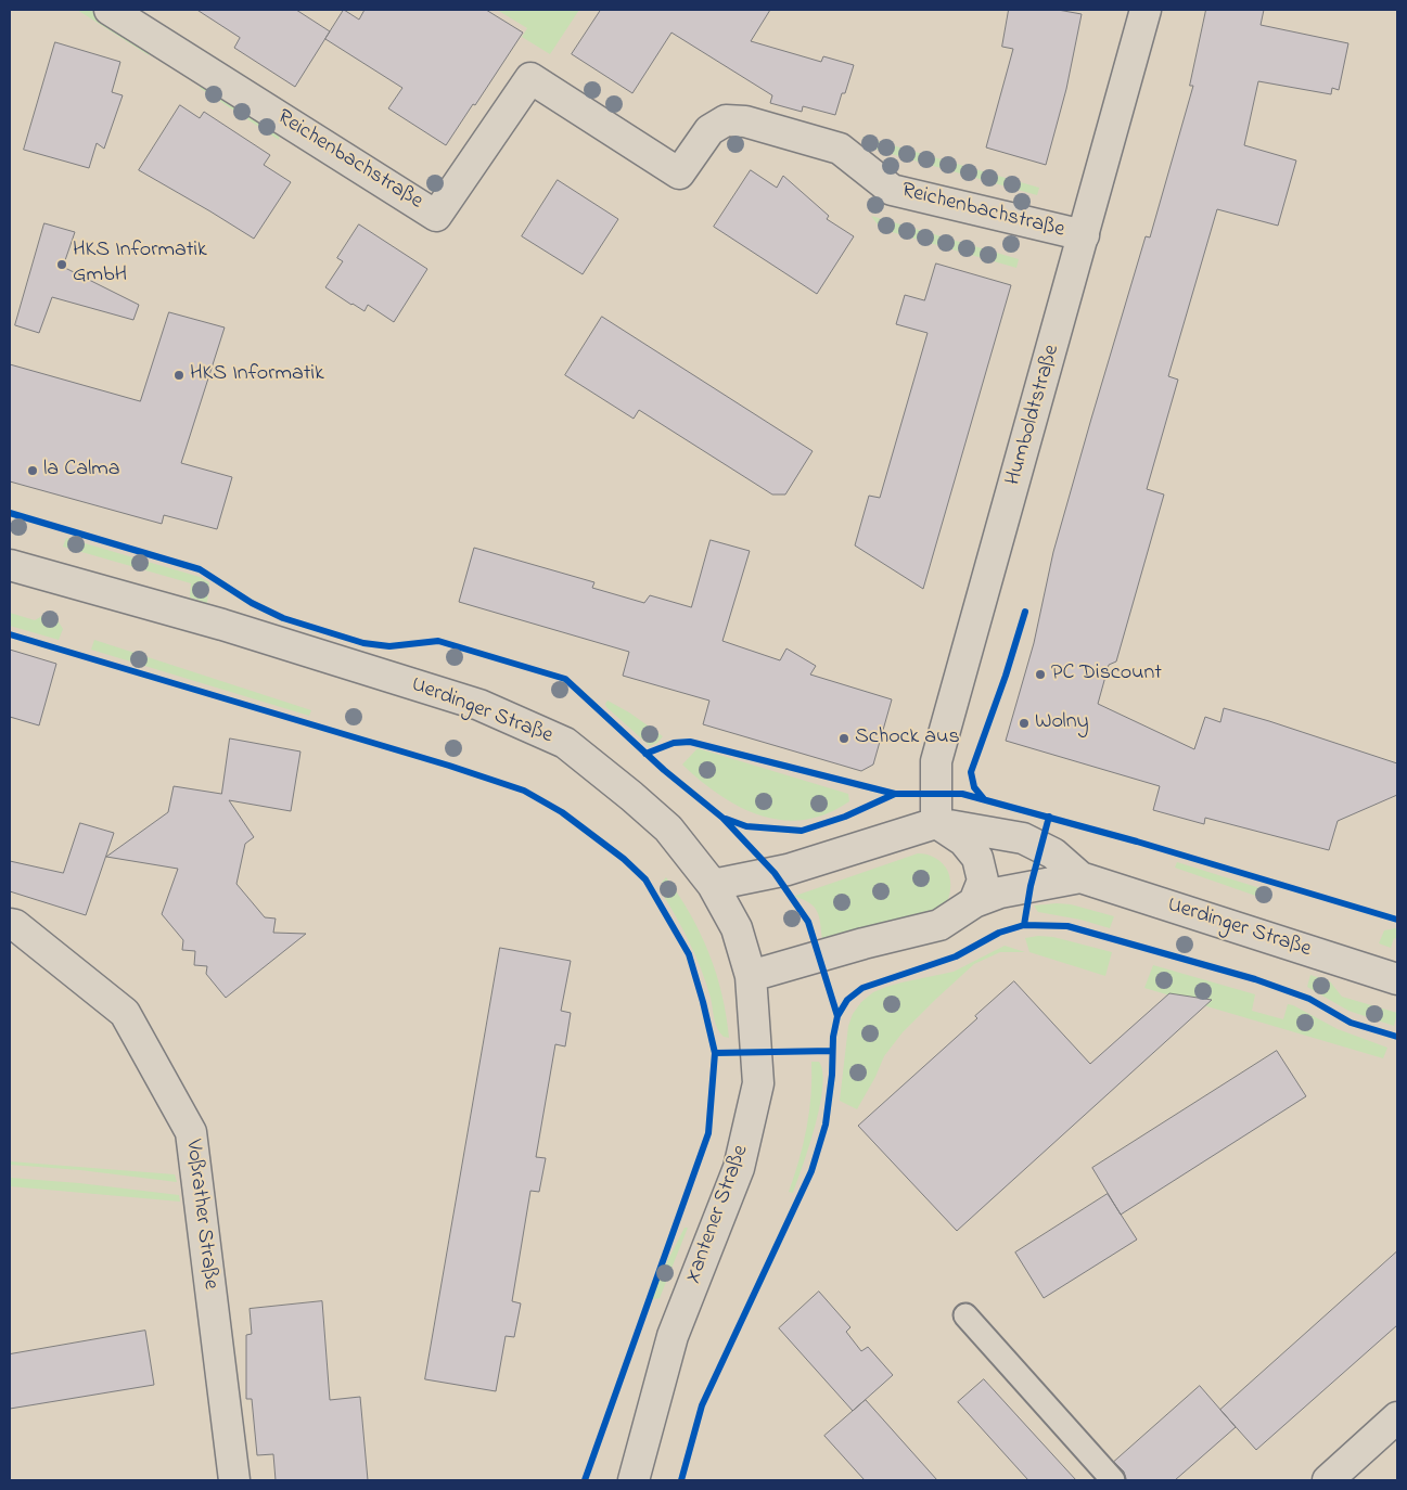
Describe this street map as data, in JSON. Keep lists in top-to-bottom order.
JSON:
{
  "streets": {
    "street": [
      "Reichenbachstraße",
      "Humboldtstraße",
      "Uerdinger Straße",
      "Voßrather Straße",
      "Xantener Straße"
    ]
  },
  "crossings": [
    ["Reichenbachstraße", "Humboldtstraße"],
    ["Humboldtstraße", "Uerdinger Straße"],
    ["Uerdinger Straße", "Xantener Straße"]
  ],
  "places": [
    "HKS Informatik GmbH",
    "HKS Informatik",
    "la Calma",
    "PC Discount",
    "Wolny",
    "Schock aus"
  ]
}
